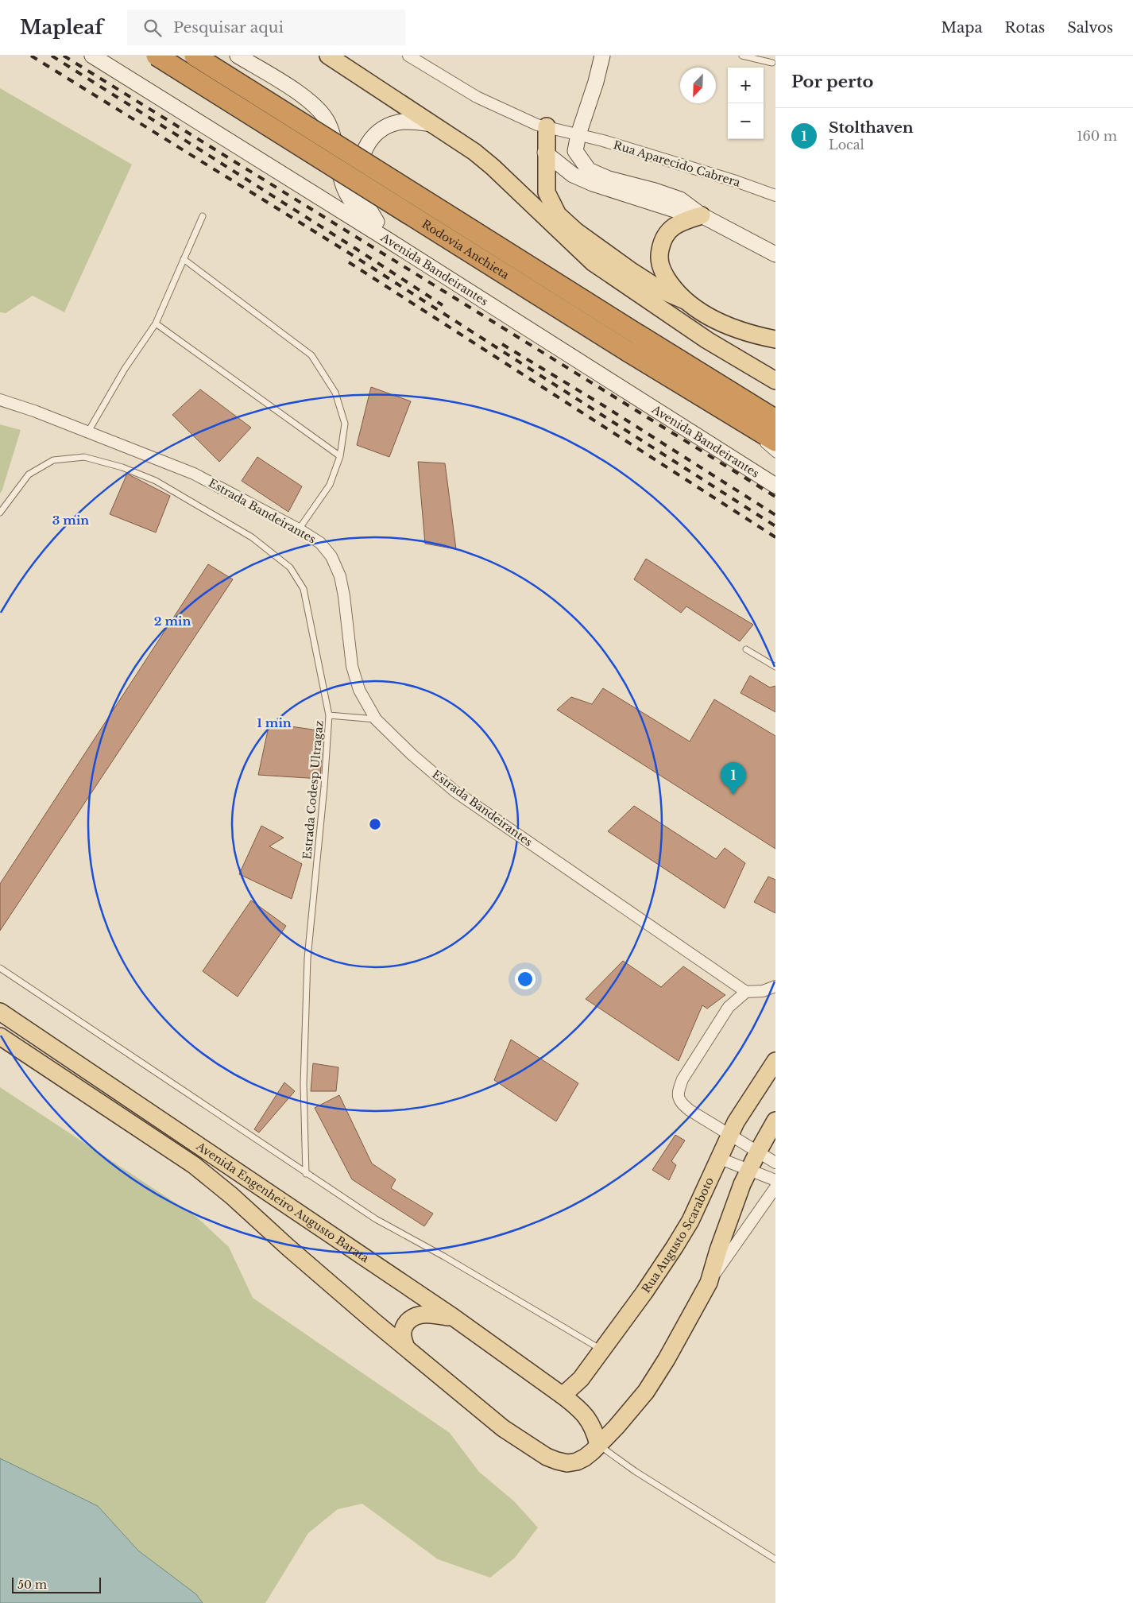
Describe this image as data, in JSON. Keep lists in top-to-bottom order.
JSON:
{
  "streets": {
    "highway": ["Rodovia Anchieta"],
    "main road": ["Avenida Bandeirantes", "Avenida Engenheiro Augusto Barata", "Rua Augusto Scaraboto"],
    "street": ["Rua Aparecido Cabrera", "Estrada Bandeirantes"],
    "lane": ["Estrada Codesp Ultragaz"]
  },
  "crossings": [
    ["Avenida Engenheiro Augusto Barata", "Rua Augusto Scaraboto"]
  ],
  "scale_bar": "50 m",
  "north": "bottom left",
  "page": {
    "header": "Mapleaf",
    "search": "Pesquisar aqui",
    "nav": ["Mapa", "Rotas", "Salvos"],
    "heading": "Por perto",
    "map_buttons": ["+", "−"],
    "list": [
      {
        "mark": "1",
        "name": "Stolthaven",
        "note": "Local",
        "value": "160 m"
      }
    ],
    "pins": "1",
    "scale": "50 m"
  },
  "rings": ["3 min", "2 min", "1 min"]
}
